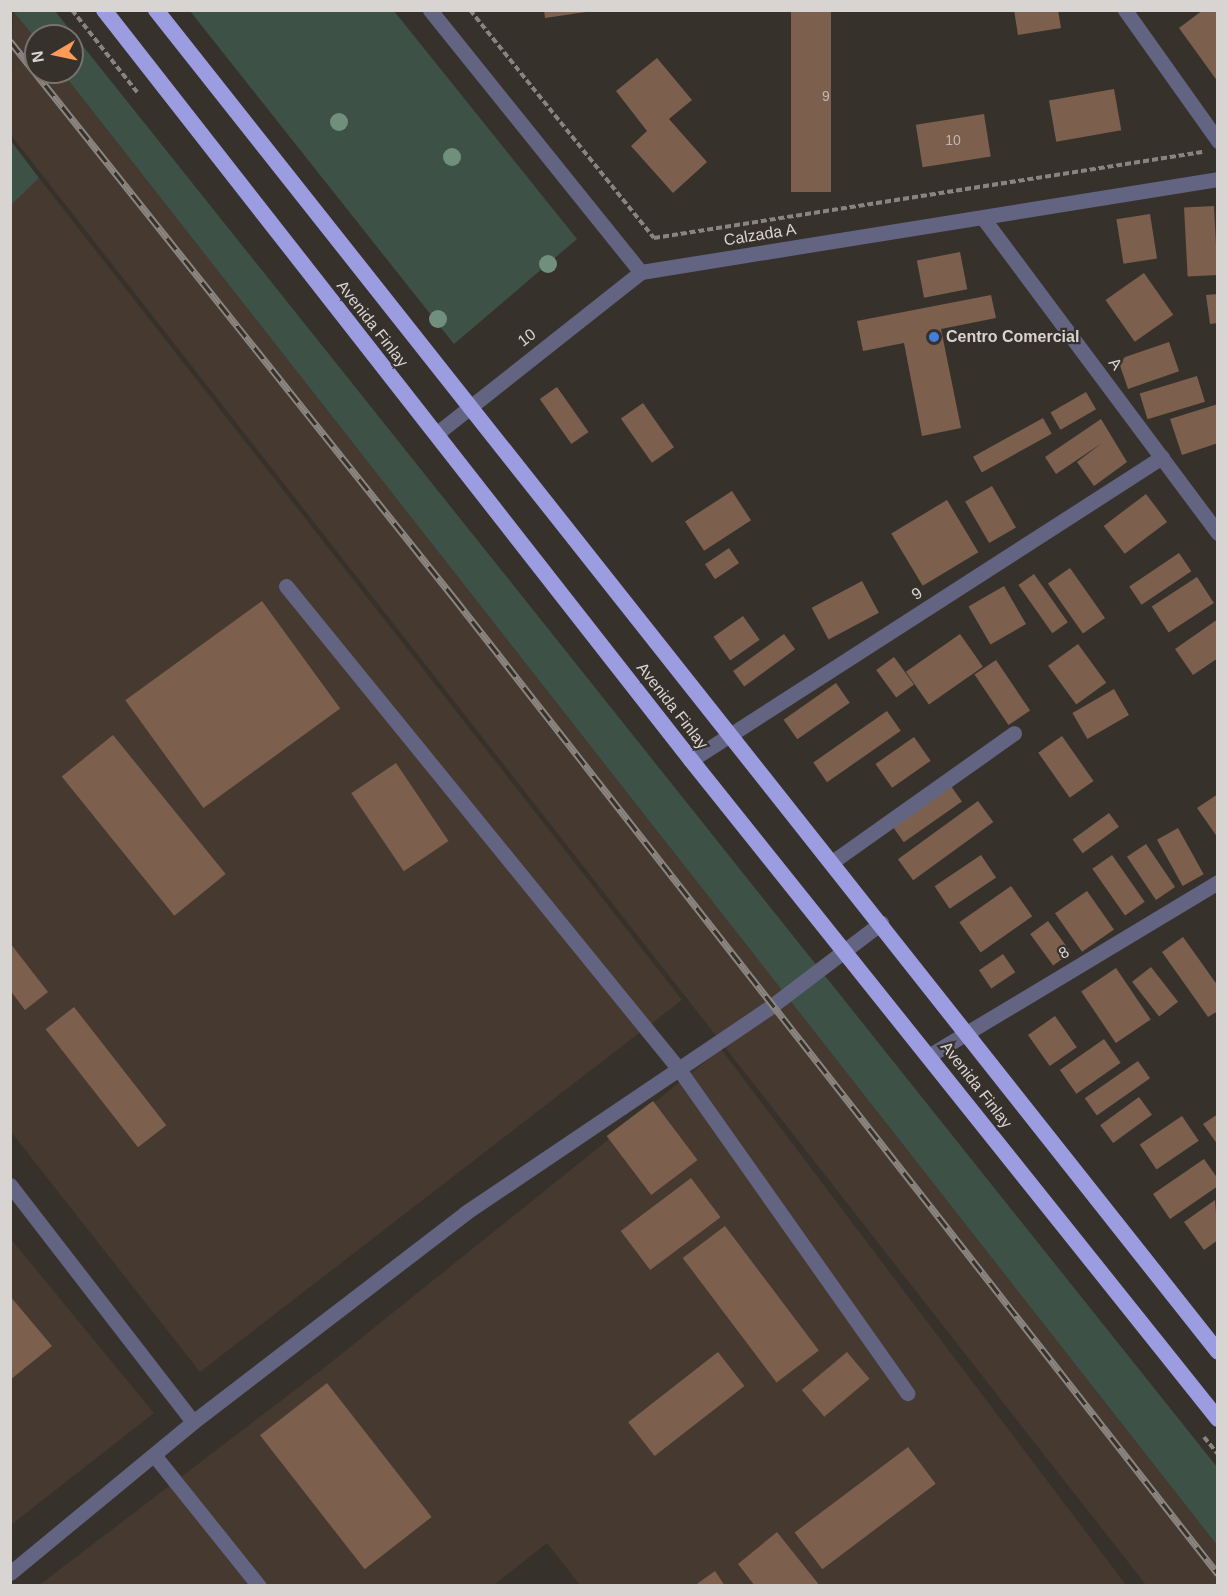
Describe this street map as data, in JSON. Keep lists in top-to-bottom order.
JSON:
{
  "streets": {
    "highway": ["Avenida Finlay"],
    "street": [
      "Calzada A",
      "10",
      "A",
      "9",
      "8"
    ]
  },
  "crossings": [
    ["Calzada A", "10"],
    ["Calzada A", "A"],
    ["Avenida Finlay", "10"],
    ["Avenida Finlay", "9"],
    ["Avenida Finlay", "8"],
    ["A", "9"]
  ],
  "places": ["Centro Comercial"],
  "house_numbers": ["9", "10"],
  "north": "left"
}
